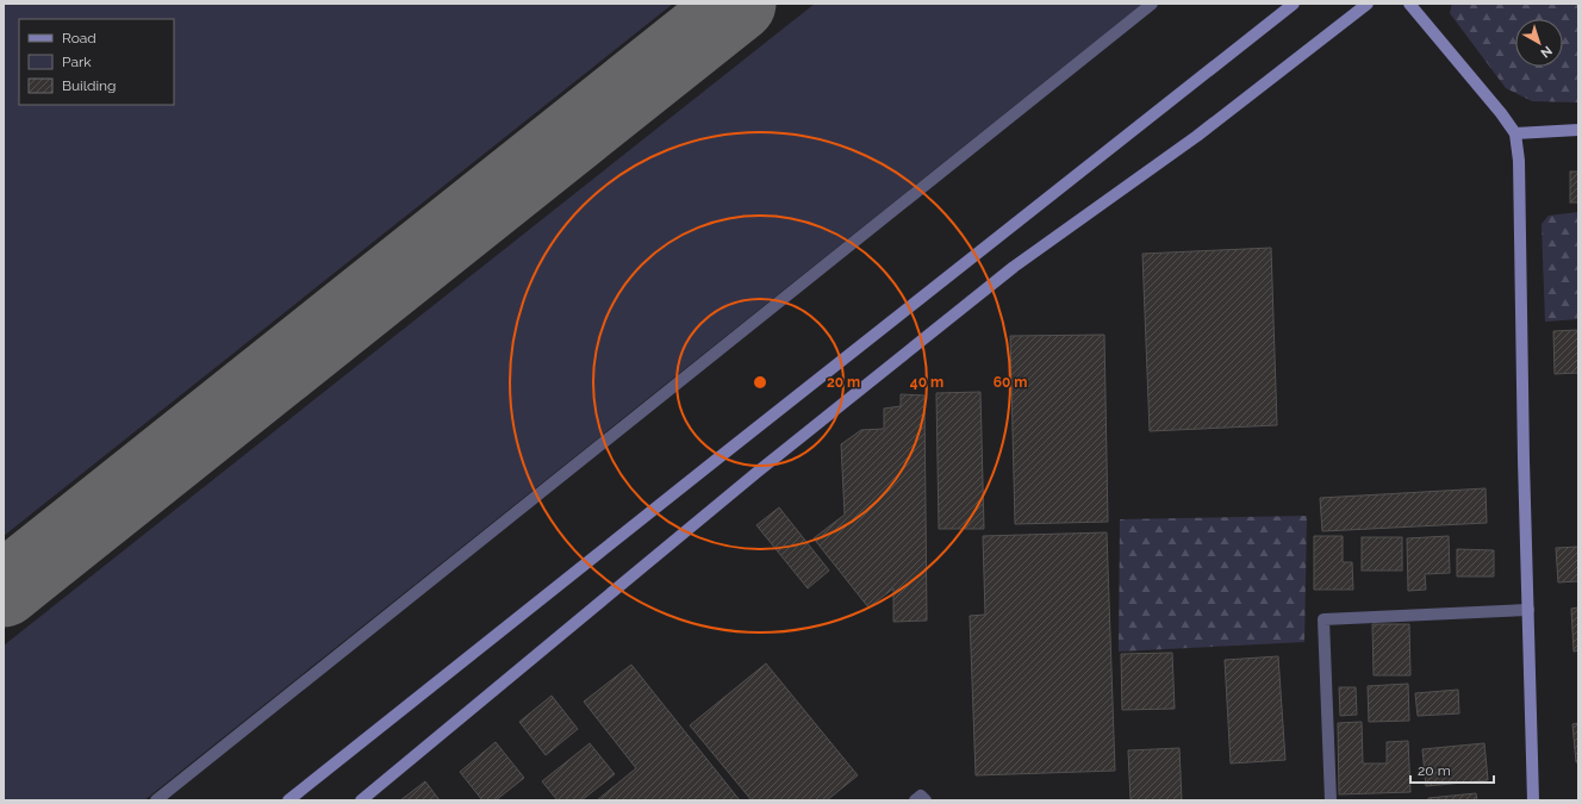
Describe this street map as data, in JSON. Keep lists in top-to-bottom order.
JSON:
{
  "legend": ["Road", "Park", "Building"],
  "scale_bar": "20 m",
  "north": "bottom right",
  "rings": ["20 m", "40 m", "60 m"]
}
